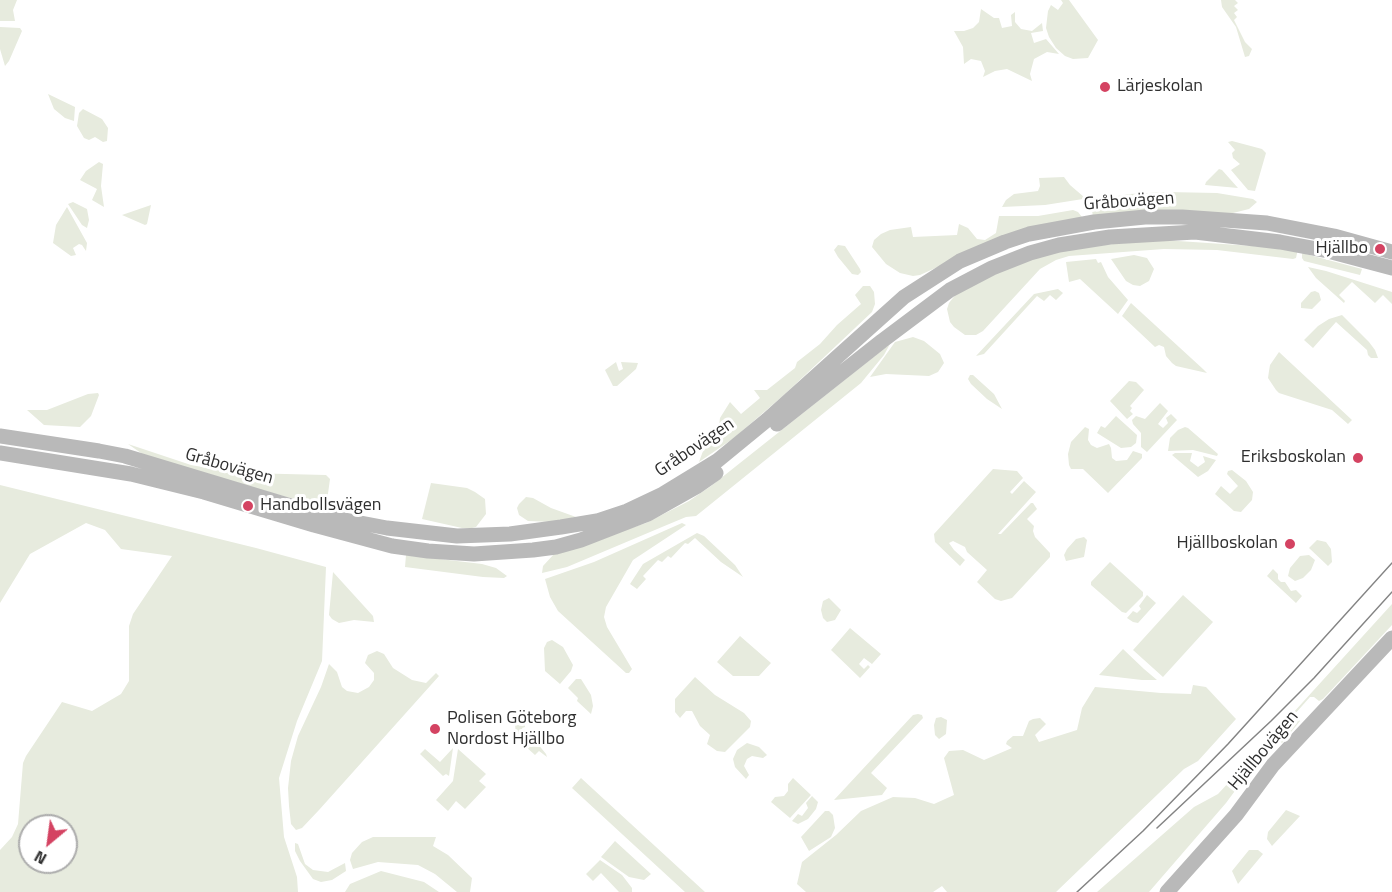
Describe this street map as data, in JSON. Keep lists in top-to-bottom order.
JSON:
{
  "streets": {
    "main road": ["Gråbovägen", "Hjällbovägen"]
  },
  "places": [
    "Lärjeskolan",
    "Hjällbo",
    "Eriksboskolan",
    "Handbollsvägen",
    "Hjällboskolan",
    "Polisen Göteborg Nordost Hjällbo"
  ],
  "north": "bottom left"
}
